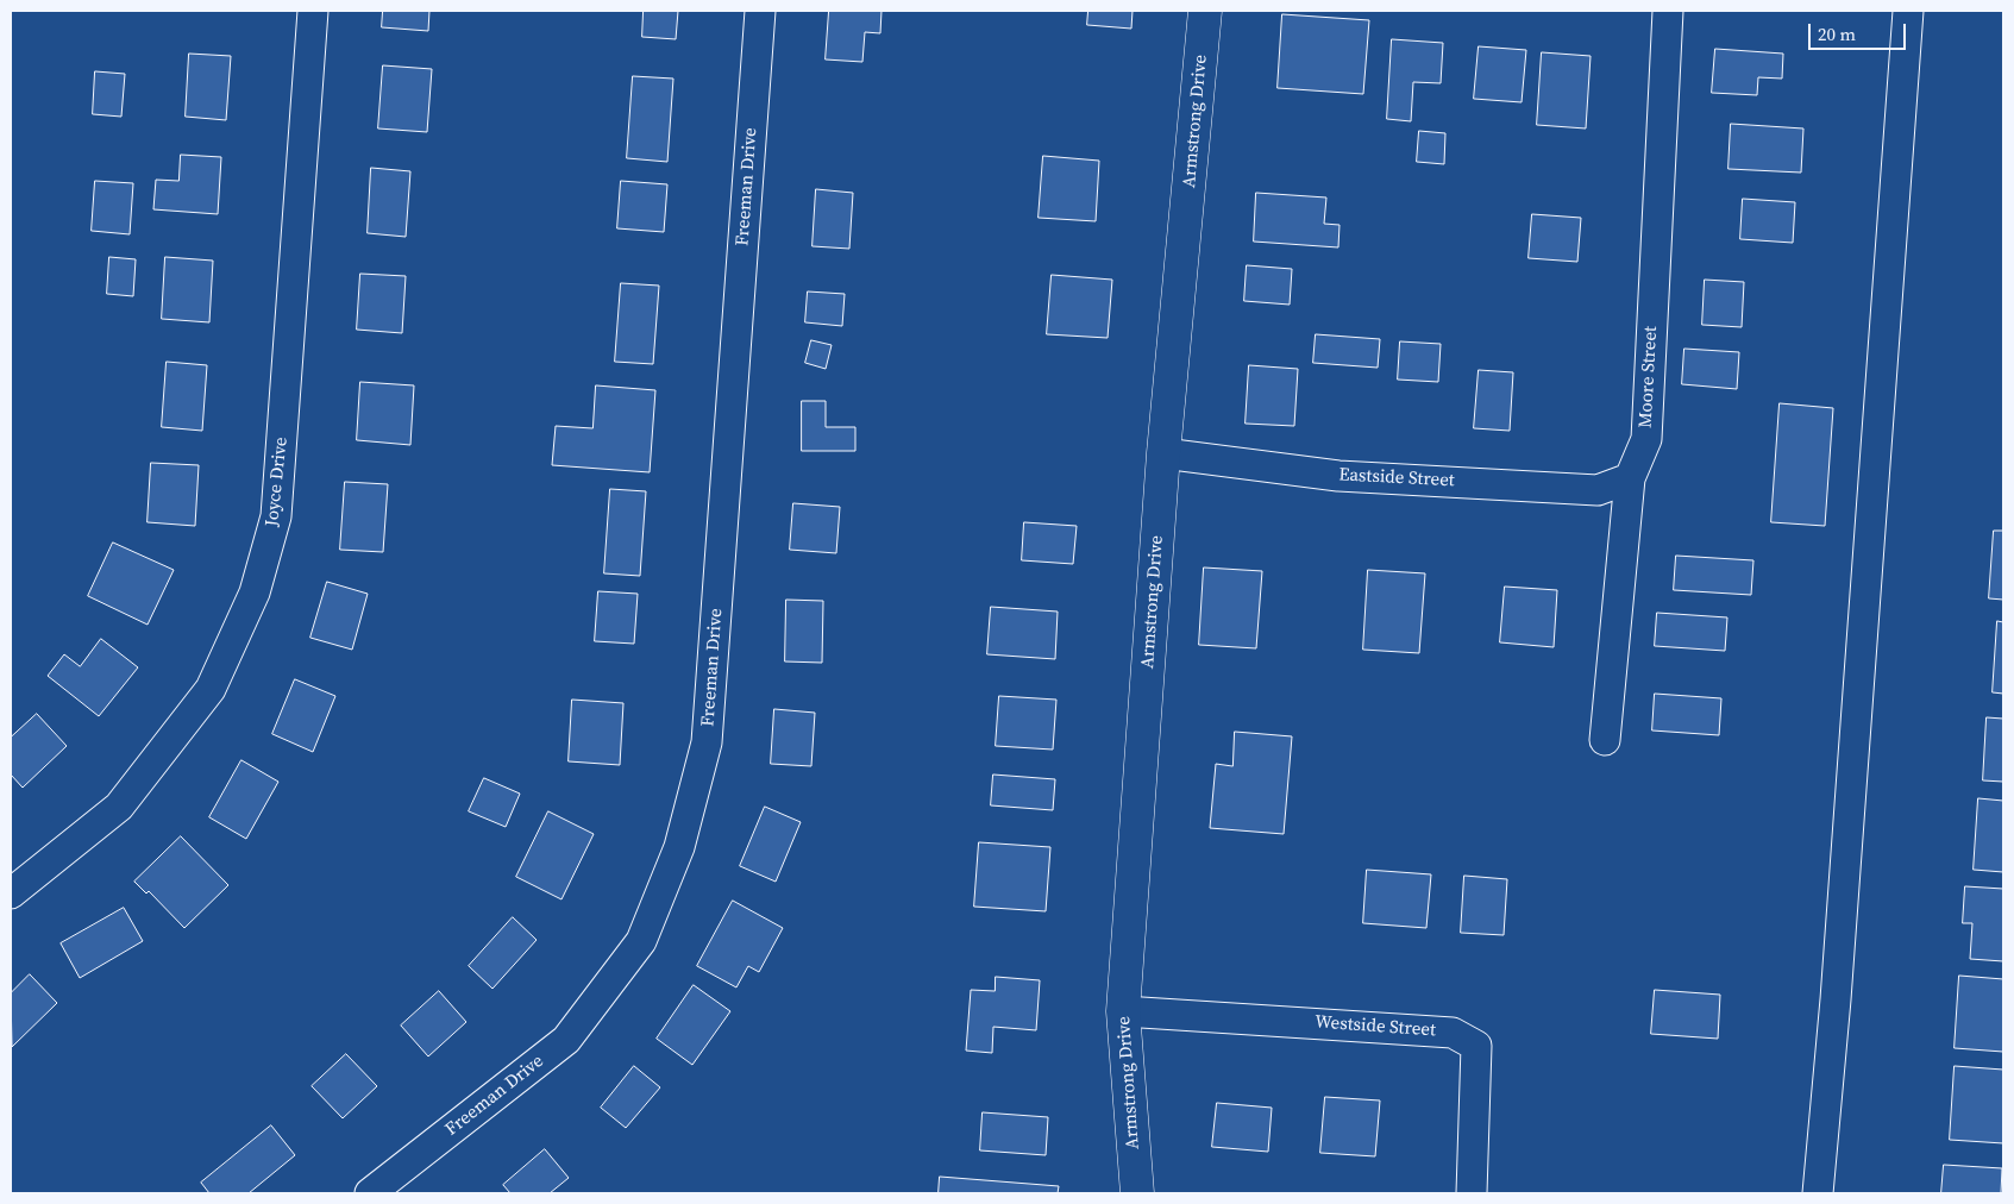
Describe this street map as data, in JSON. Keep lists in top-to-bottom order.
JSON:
{
  "streets": {
    "street": [
      "Armstrong Drive",
      "Freeman Drive",
      "Moore Street",
      "Eastside Street",
      "Joyce Drive",
      "Westside Street"
    ]
  },
  "crossings": [
    ["Armstrong Drive", "Eastside Street"],
    ["Armstrong Drive", "Westside Street"],
    ["Moore Street", "Eastside Street"]
  ],
  "scale_bar": "20 m"
}
